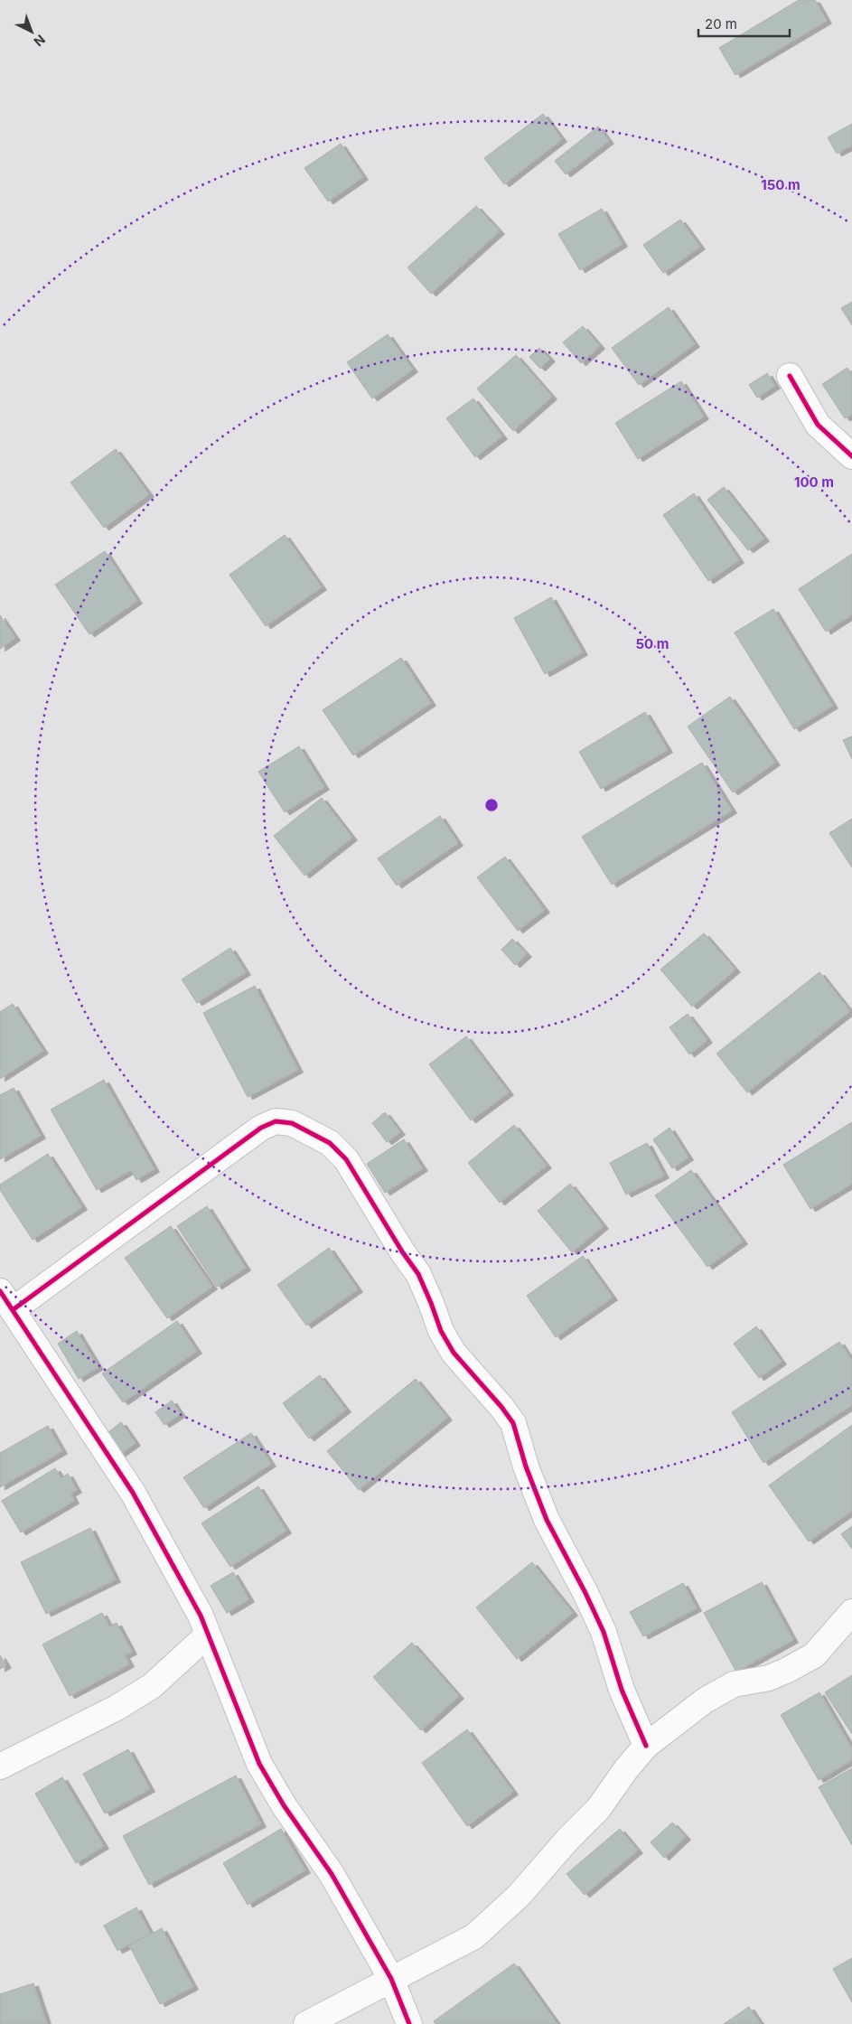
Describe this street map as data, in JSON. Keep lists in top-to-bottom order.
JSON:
{
  "scale_bar": "20 m",
  "north": "bottom right",
  "rings": ["150 m", "100 m", "50 m"]
}
